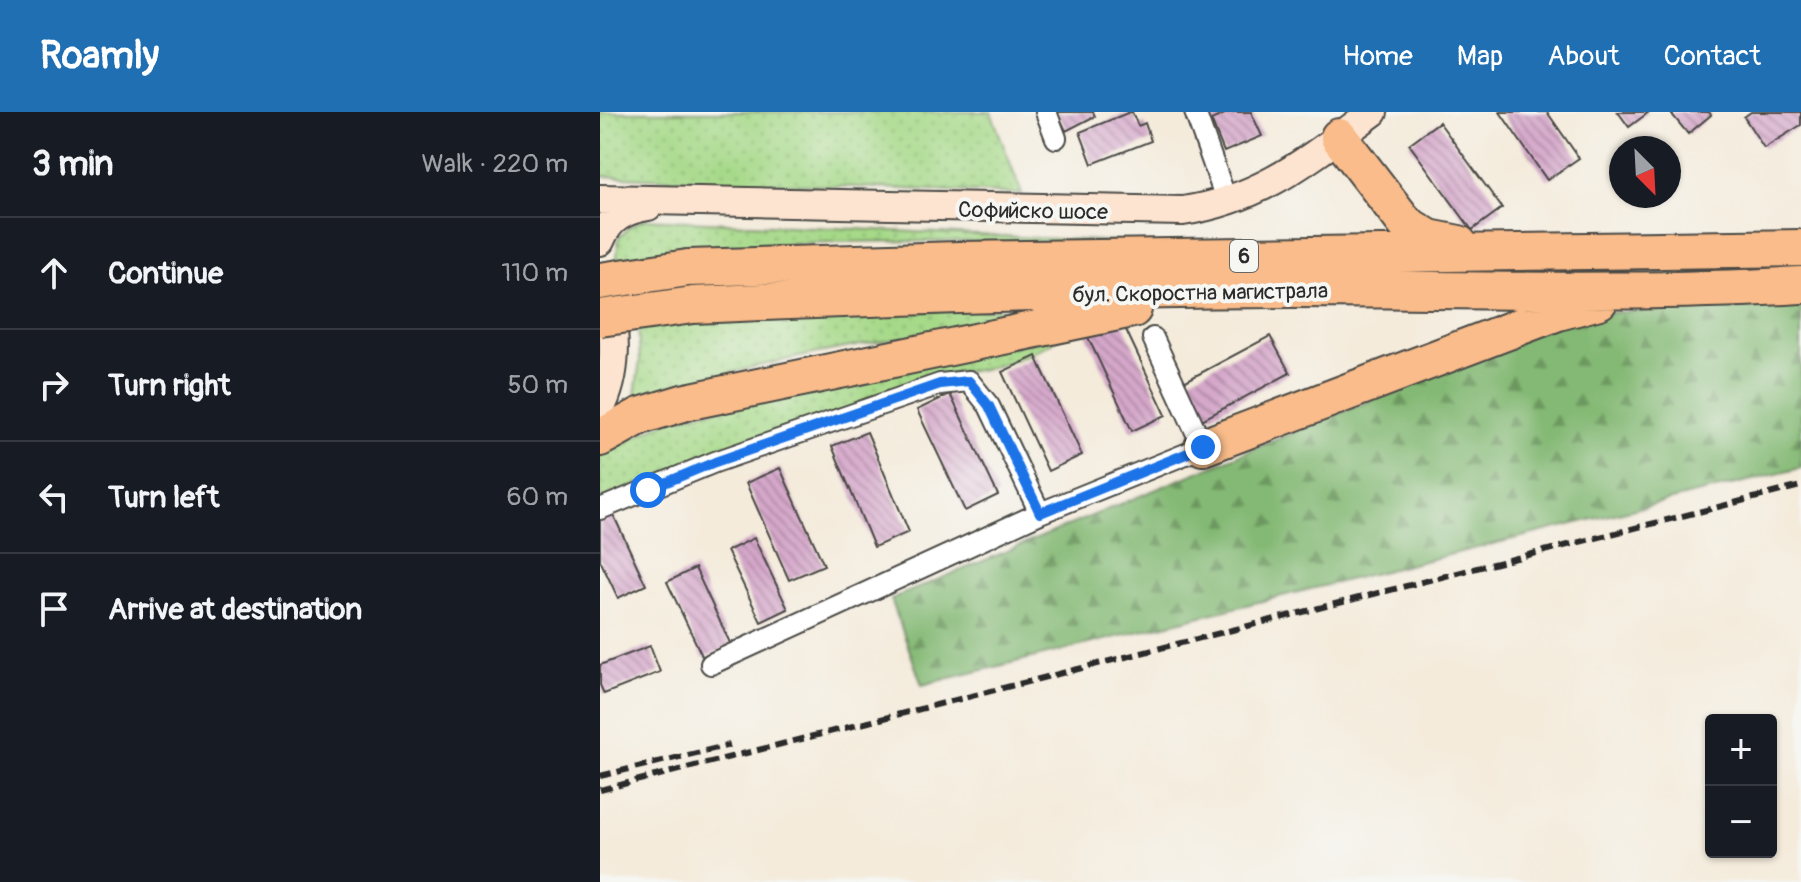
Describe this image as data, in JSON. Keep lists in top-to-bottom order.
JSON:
{
  "streets": {
    "highway": ["6", "бул. Скоростна магистрала"],
    "main road": ["Софийско шосе"]
  },
  "north": "bottom right",
  "page": {
    "header": "Roamly",
    "nav": [
      "Home",
      "Map",
      "About",
      "Contact"
    ],
    "heading": ["3 min", "Walk · 220 m"],
    "list": [
      ["Continue", "110 m"],
      ["Turn right", "50 m"],
      ["Turn left", "60 m"],
      "Arrive at destination"
    ],
    "map_buttons": ["+", "−"]
  }
}
